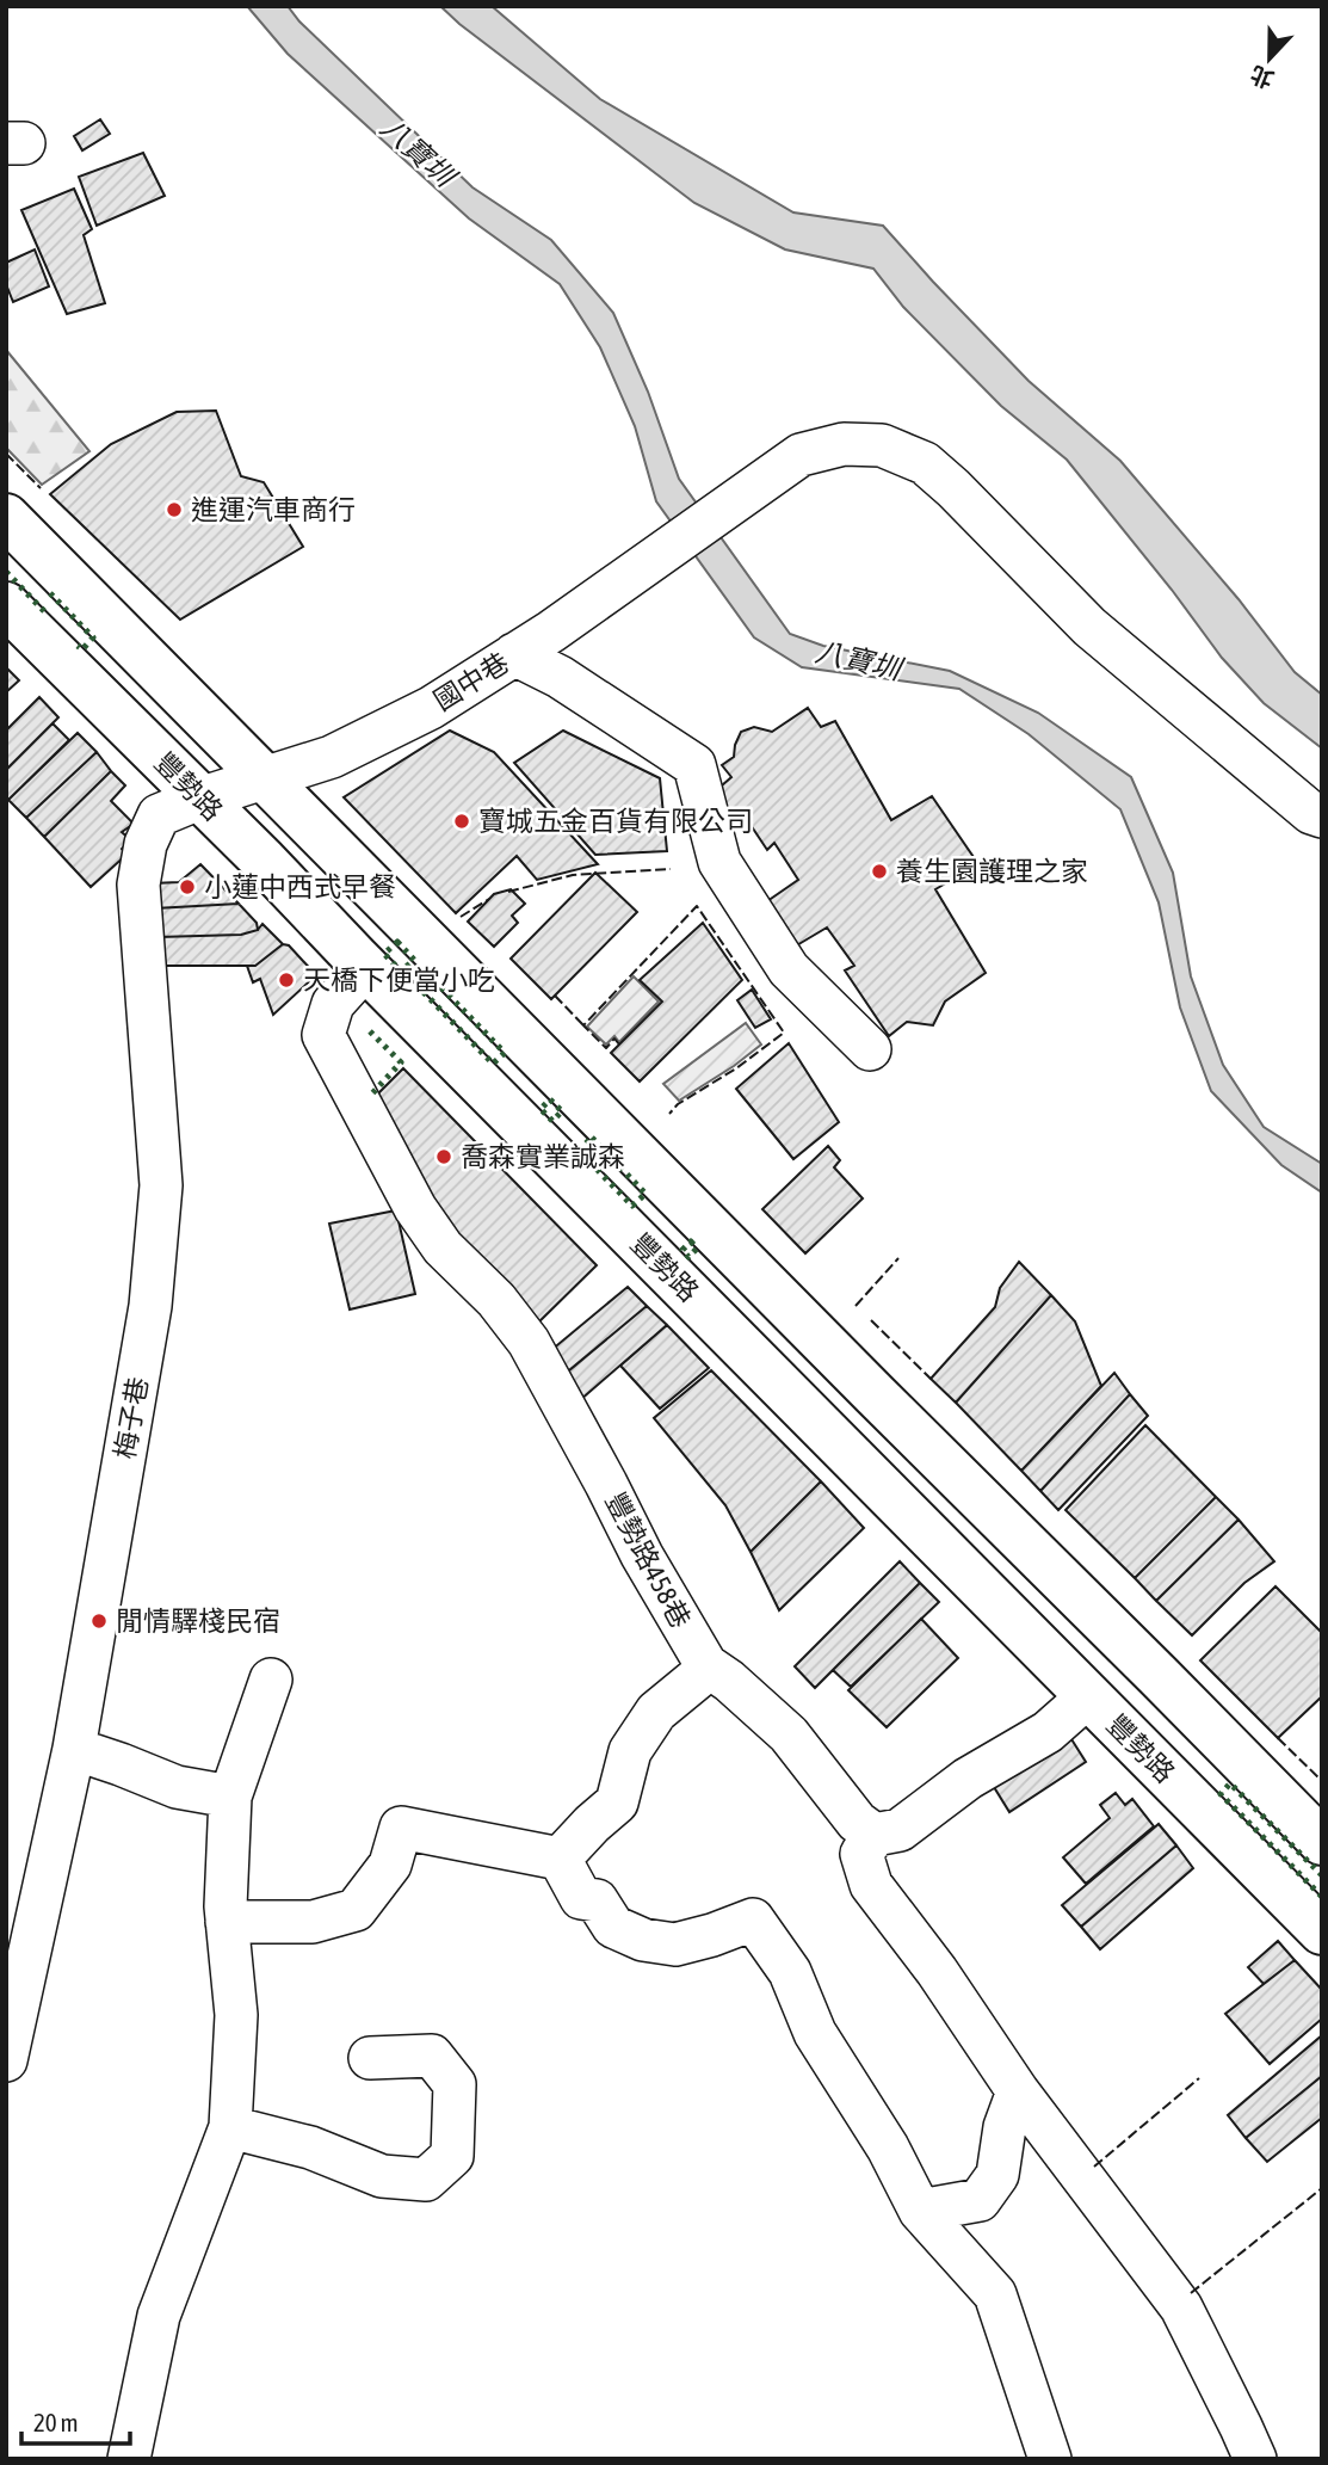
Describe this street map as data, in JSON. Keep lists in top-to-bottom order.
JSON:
{
  "streets": {
    "main road": ["豐勢路"],
    "street": ["國中巷", "梅子巷", "豐勢路458巷"]
  },
  "crossings": [
    ["國中巷", "豐勢路"],
    ["國中巷", "梅子巷"],
    ["豐勢路", "梅子巷"],
    ["豐勢路", "豐勢路458巷"]
  ],
  "water": ["八寶圳"],
  "places": [
    "進運汽車商行",
    "寶城五金百貨有限公司",
    "養生園護理之家",
    "小蓮中西式早餐",
    "天橋下便當小吃",
    "喬森實業誠森",
    "閒情驛棧民宿"
  ],
  "scale_bar": "20 m",
  "north": "bottom"
}
